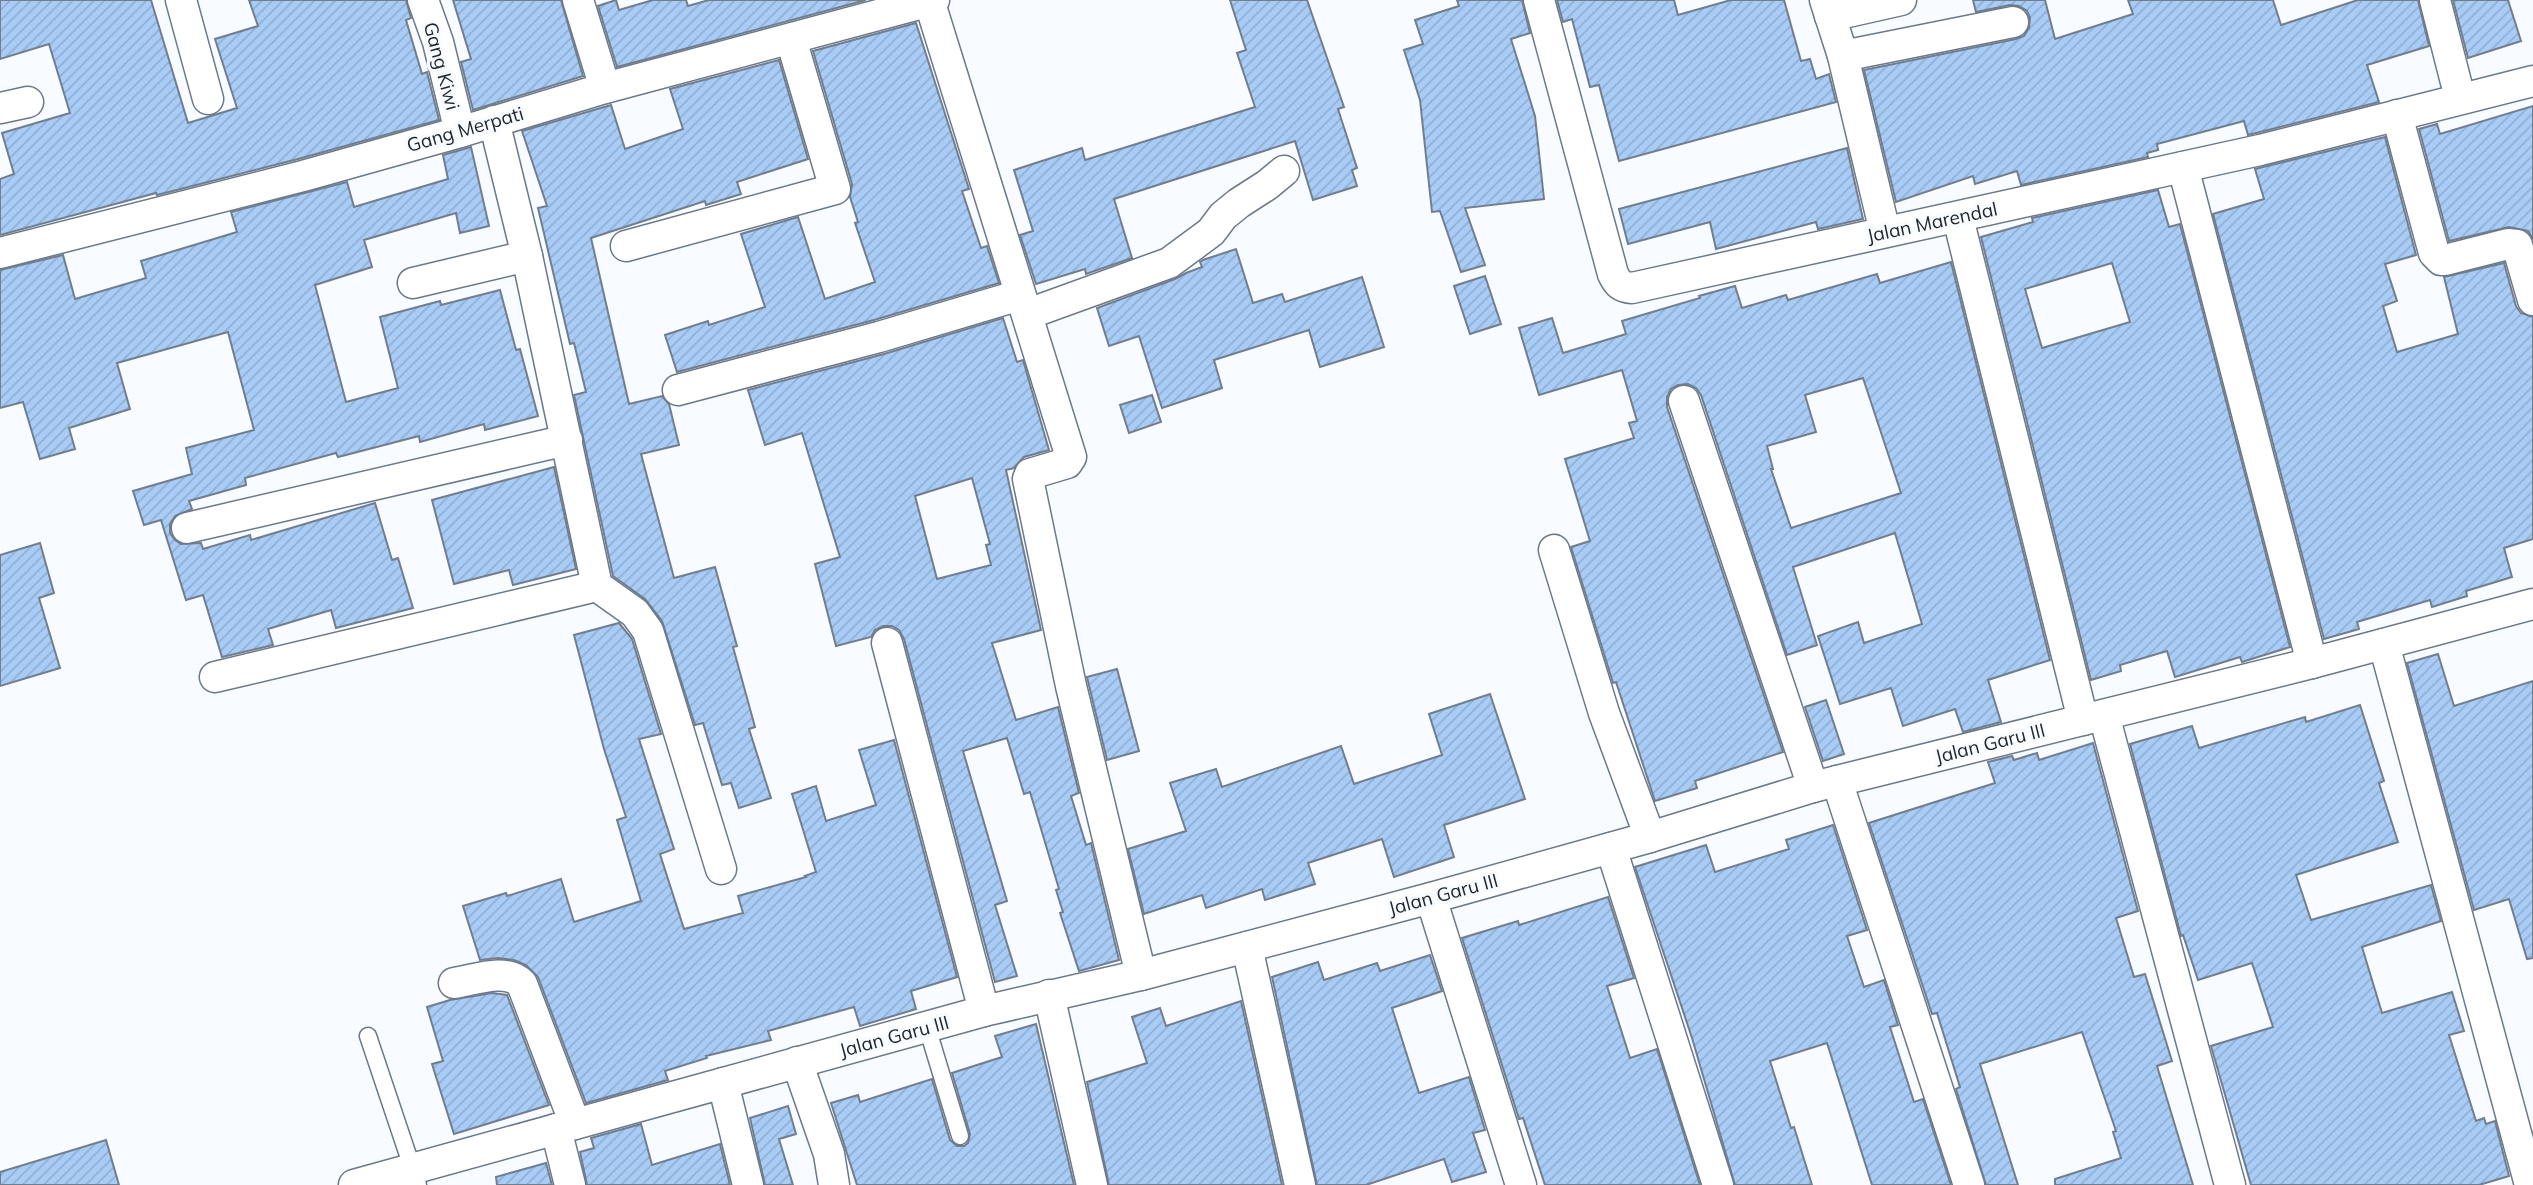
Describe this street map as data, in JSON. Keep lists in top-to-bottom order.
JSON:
{
  "streets": {
    "street": [
      "Gang Kiwi",
      "Gang Merpati",
      "Jalan Marendal",
      "Jalan Garu III"
    ]
  },
  "crossings": [
    ["Gang Kiwi", "Gang Merpati"]
  ]
}
